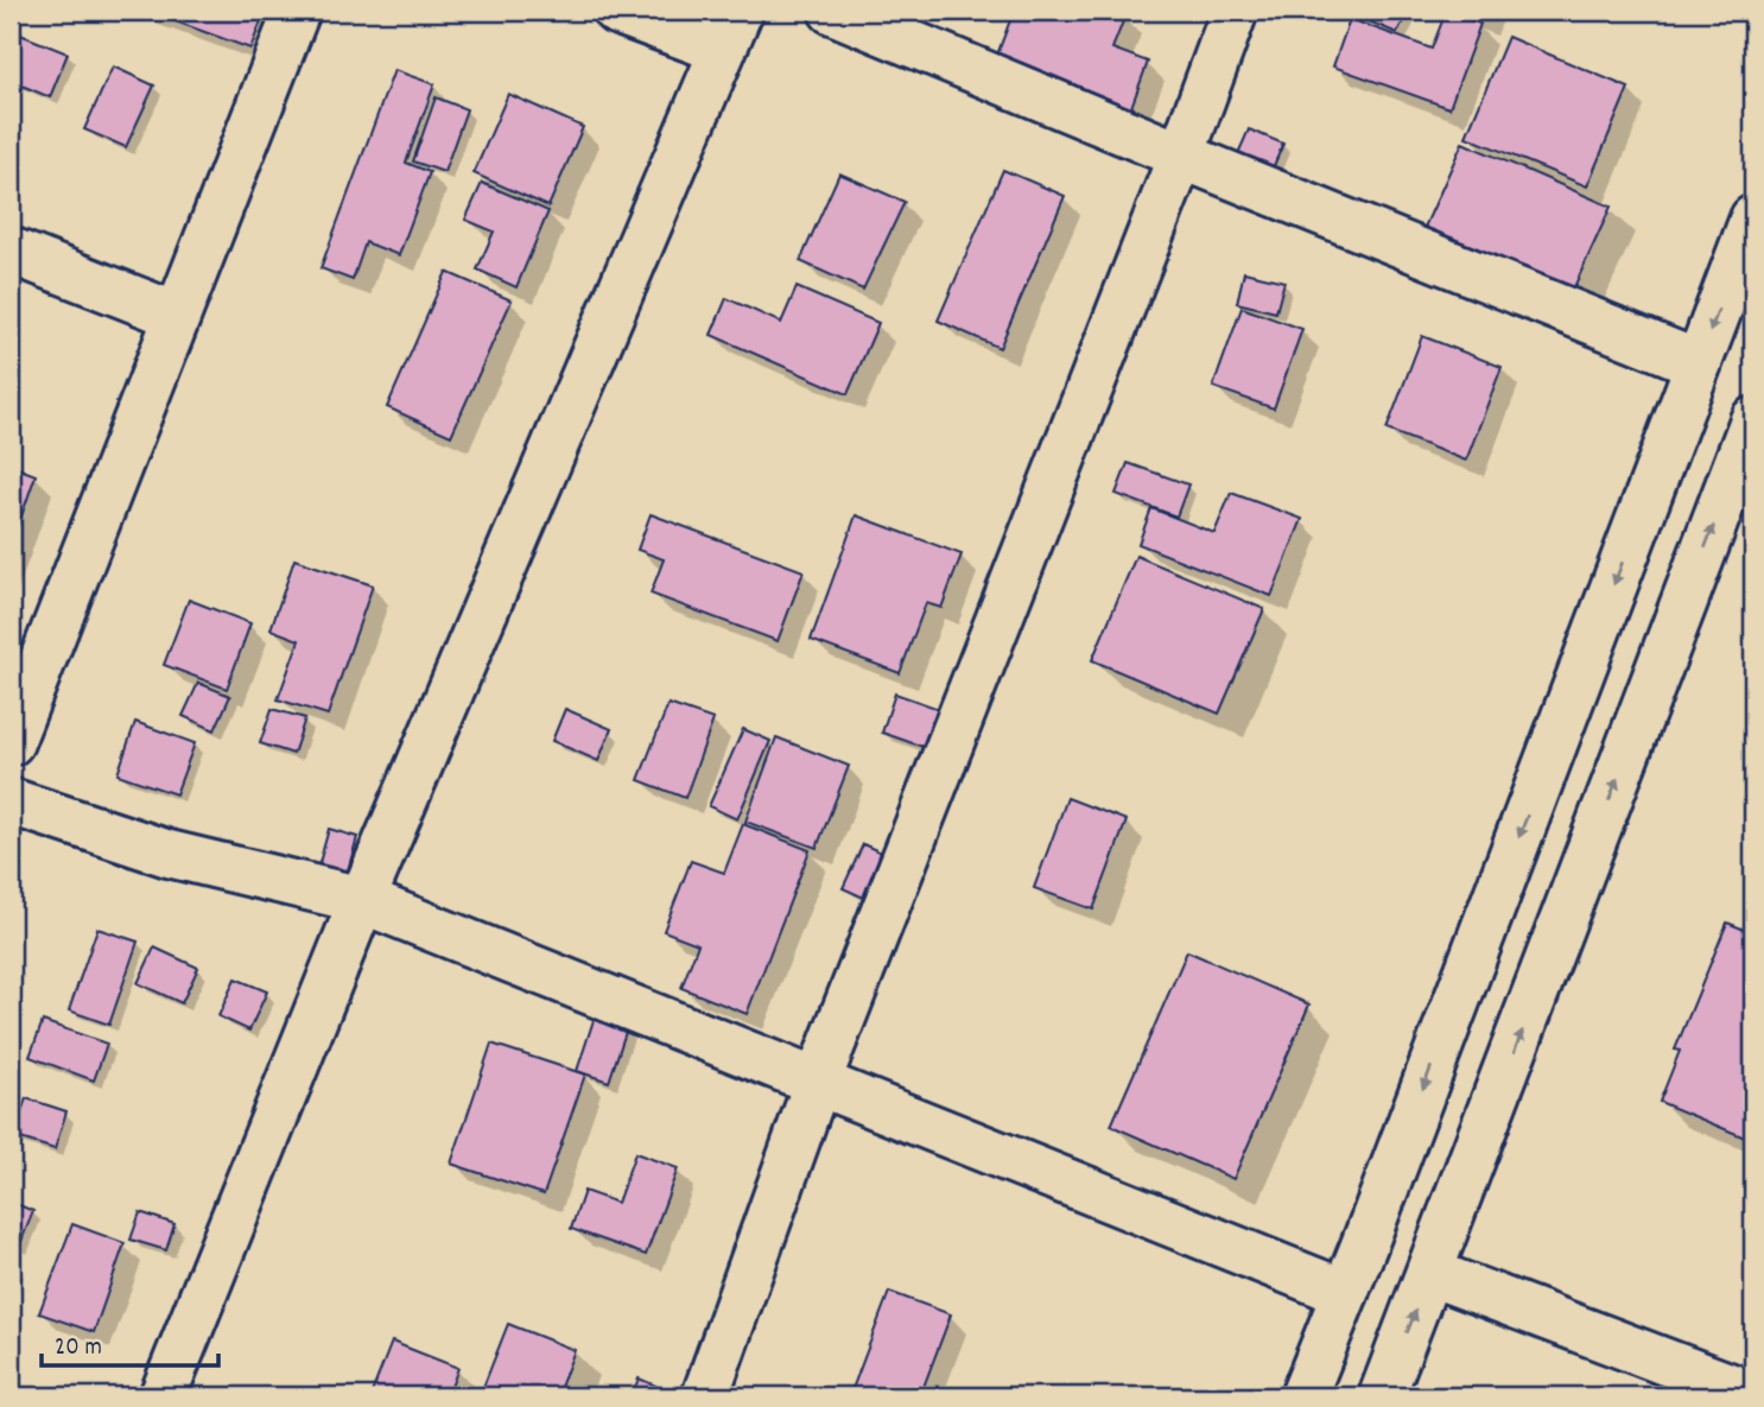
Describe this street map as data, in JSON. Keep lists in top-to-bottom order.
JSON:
{
  "scale_bar": "20 m"
}
